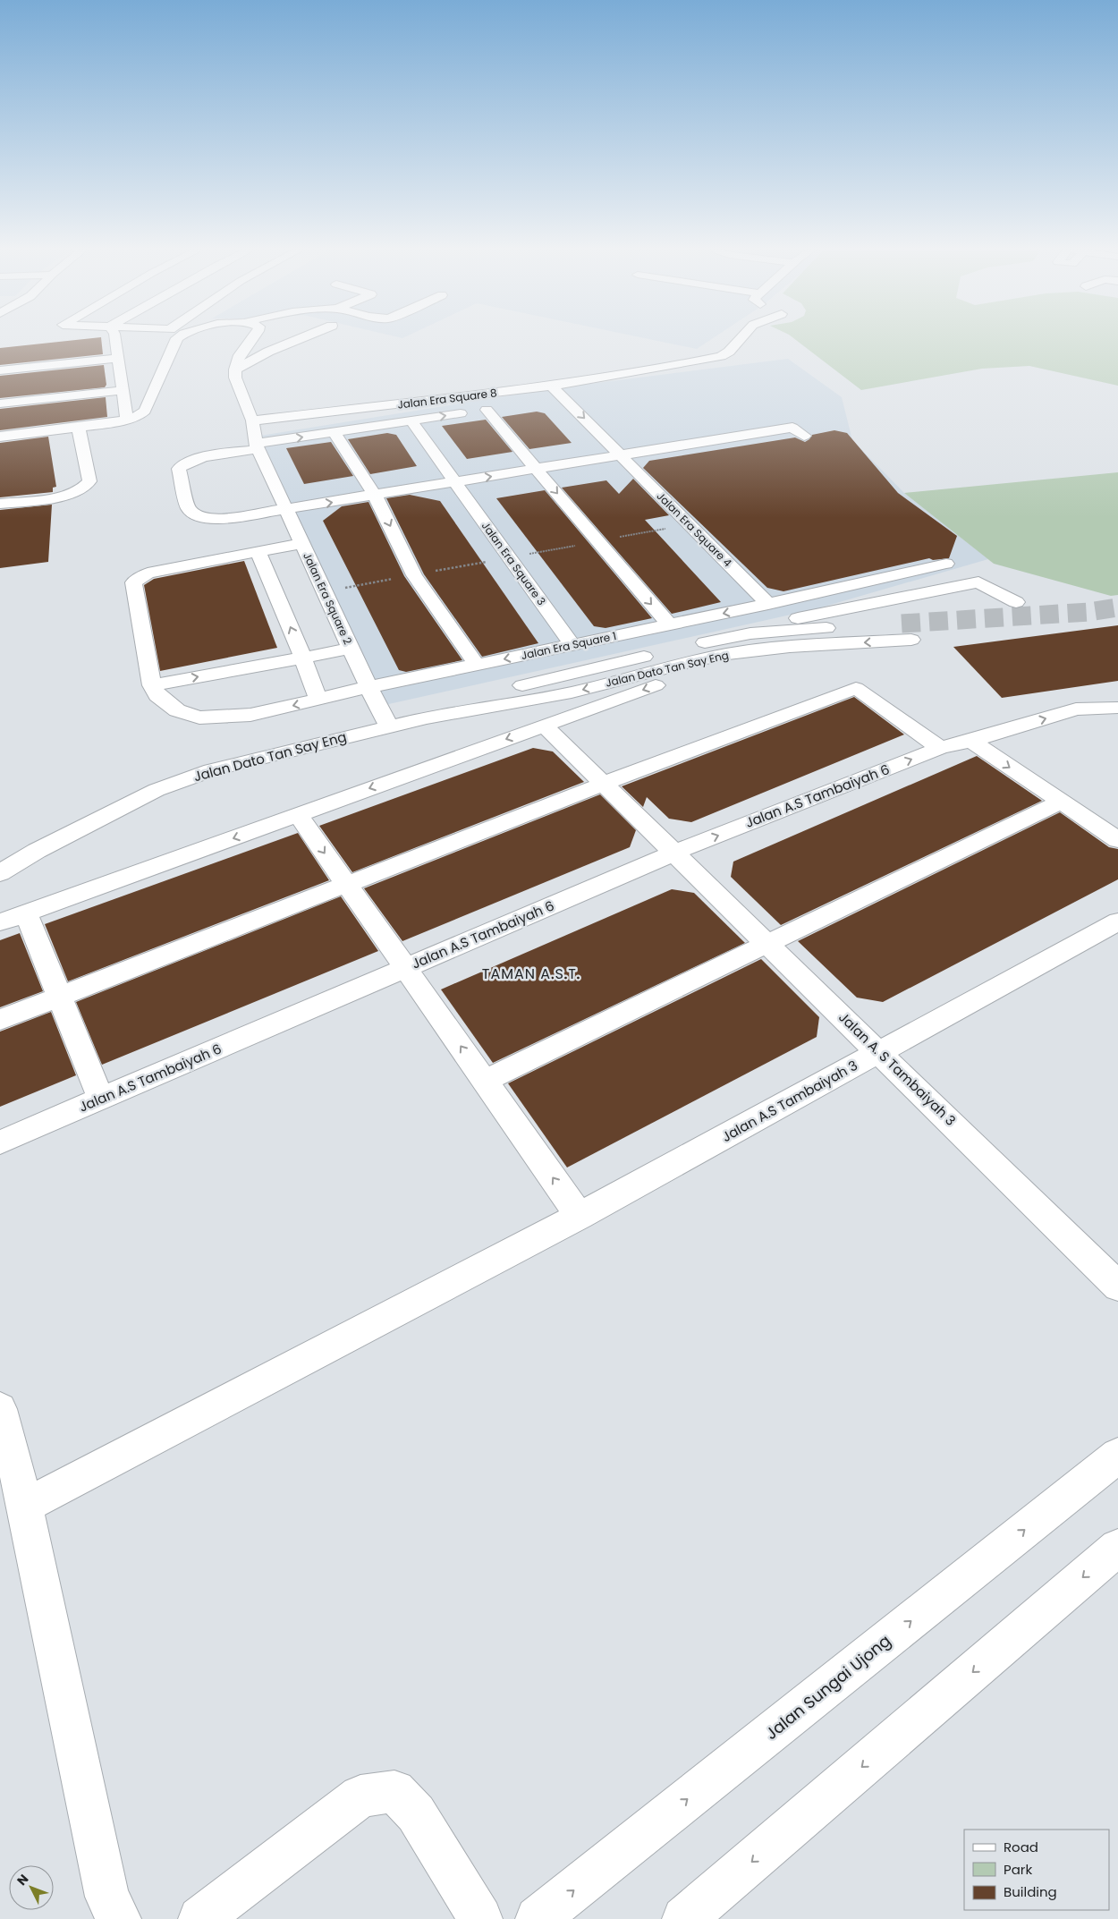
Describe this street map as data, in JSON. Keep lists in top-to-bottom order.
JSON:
{
  "streets": {
    "main road": [
      "Jalan Era Square 8",
      "Jalan Era Square 4",
      "Jalan Era Square 3",
      "Jalan Era Square 2",
      "Jalan Era Square 1",
      "Jalan Dato Tan Say Eng",
      "Jalan A.S Tambaiyah 6",
      "Jalan A. S Tambaiyah 3",
      "Jalan A.S Tambaiyah 3",
      "Jalan Sungai Ujong"
    ]
  },
  "crossings": [
    ["Jalan Era Square 8", "Jalan Era Square 4"],
    ["Jalan Era Square 8", "Jalan Era Square 3"],
    ["Jalan Era Square 8", "Jalan Era Square 2"],
    ["Jalan Era Square 4", "Jalan Era Square 1"],
    ["Jalan Era Square 3", "Jalan Era Square 1"],
    ["Jalan Era Square 2", "Jalan Era Square 1"],
    ["Jalan Era Square 2", "Jalan Dato Tan Say Eng"],
    ["Jalan A.S Tambaiyah 6", "Jalan A. S Tambaiyah 3"],
    ["Jalan A. S Tambaiyah 3", "Jalan A.S Tambaiyah 3"]
  ],
  "districts": ["TAMAN A.S.T."],
  "legend": ["Road", "Park", "Building"],
  "north": "top left"
}
